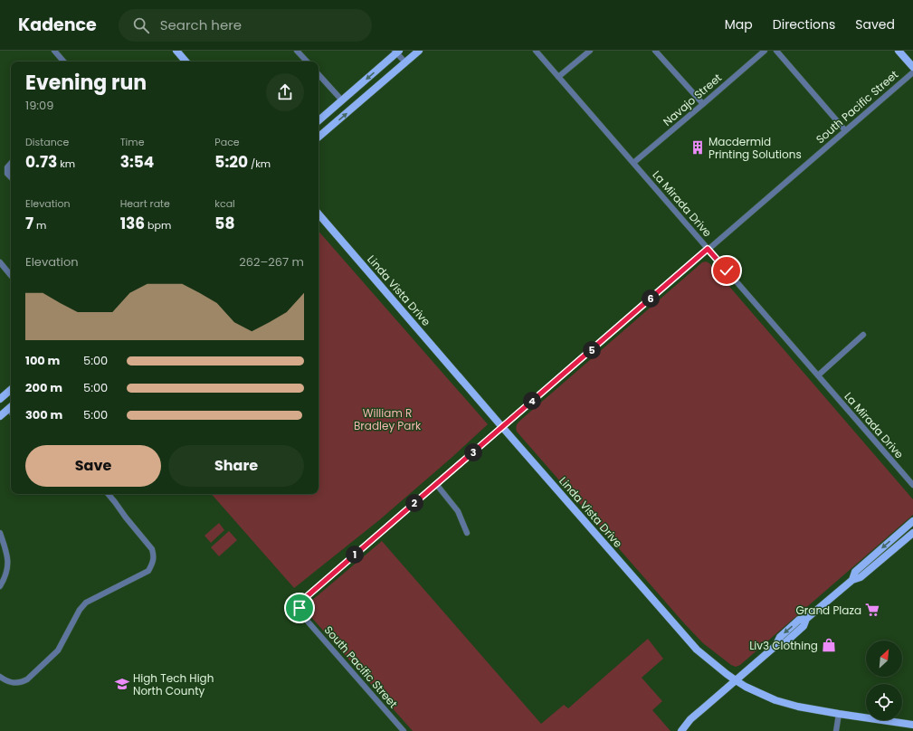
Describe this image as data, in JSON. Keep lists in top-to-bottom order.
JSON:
{
  "streets": {
    "main road": ["Linda Vista Drive"],
    "street": ["Navajo Street", "South Pacific Street", "La Mirada Drive"]
  },
  "crossings": [
    ["Navajo Street", "La Mirada Drive"],
    ["South Pacific Street", "La Mirada Drive"],
    ["South Pacific Street", "Linda Vista Drive"]
  ],
  "parks": ["William R Bradley Park"],
  "places": {
    "building": ["Macdermid Printing Solutions"],
    "supermarket": ["Grand Plaza"],
    "shop": ["Liv3 Clothing"],
    "school or university": ["High Tech High North County"]
  },
  "north": "top right",
  "page": {
    "header": "Kadence",
    "search": "Search here",
    "nav": ["Map", "Directions", "Saved"],
    "heading": ["Evening run", "19:09"],
    "stats": [
      ["Distance", "0.73 km"],
      ["Time", "3:54"],
      ["Pace", "5:20 /km"],
      ["Elevation", "7 m"],
      ["Heart rate", "136 bpm"],
      ["kcal", "58"]
    ],
    "chart": ["Elevation", "262–267 m"],
    "pins": [
      "6",
      "5",
      "4",
      "3",
      "2",
      "1"
    ],
    "list": [
      {
        "name": "100 m",
        "note": "5:00"
      },
      {
        "name": "200 m",
        "note": "5:00"
      },
      {
        "name": "300 m",
        "note": "5:00"
      }
    ],
    "buttons": ["Save", "Share"]
  }
}
